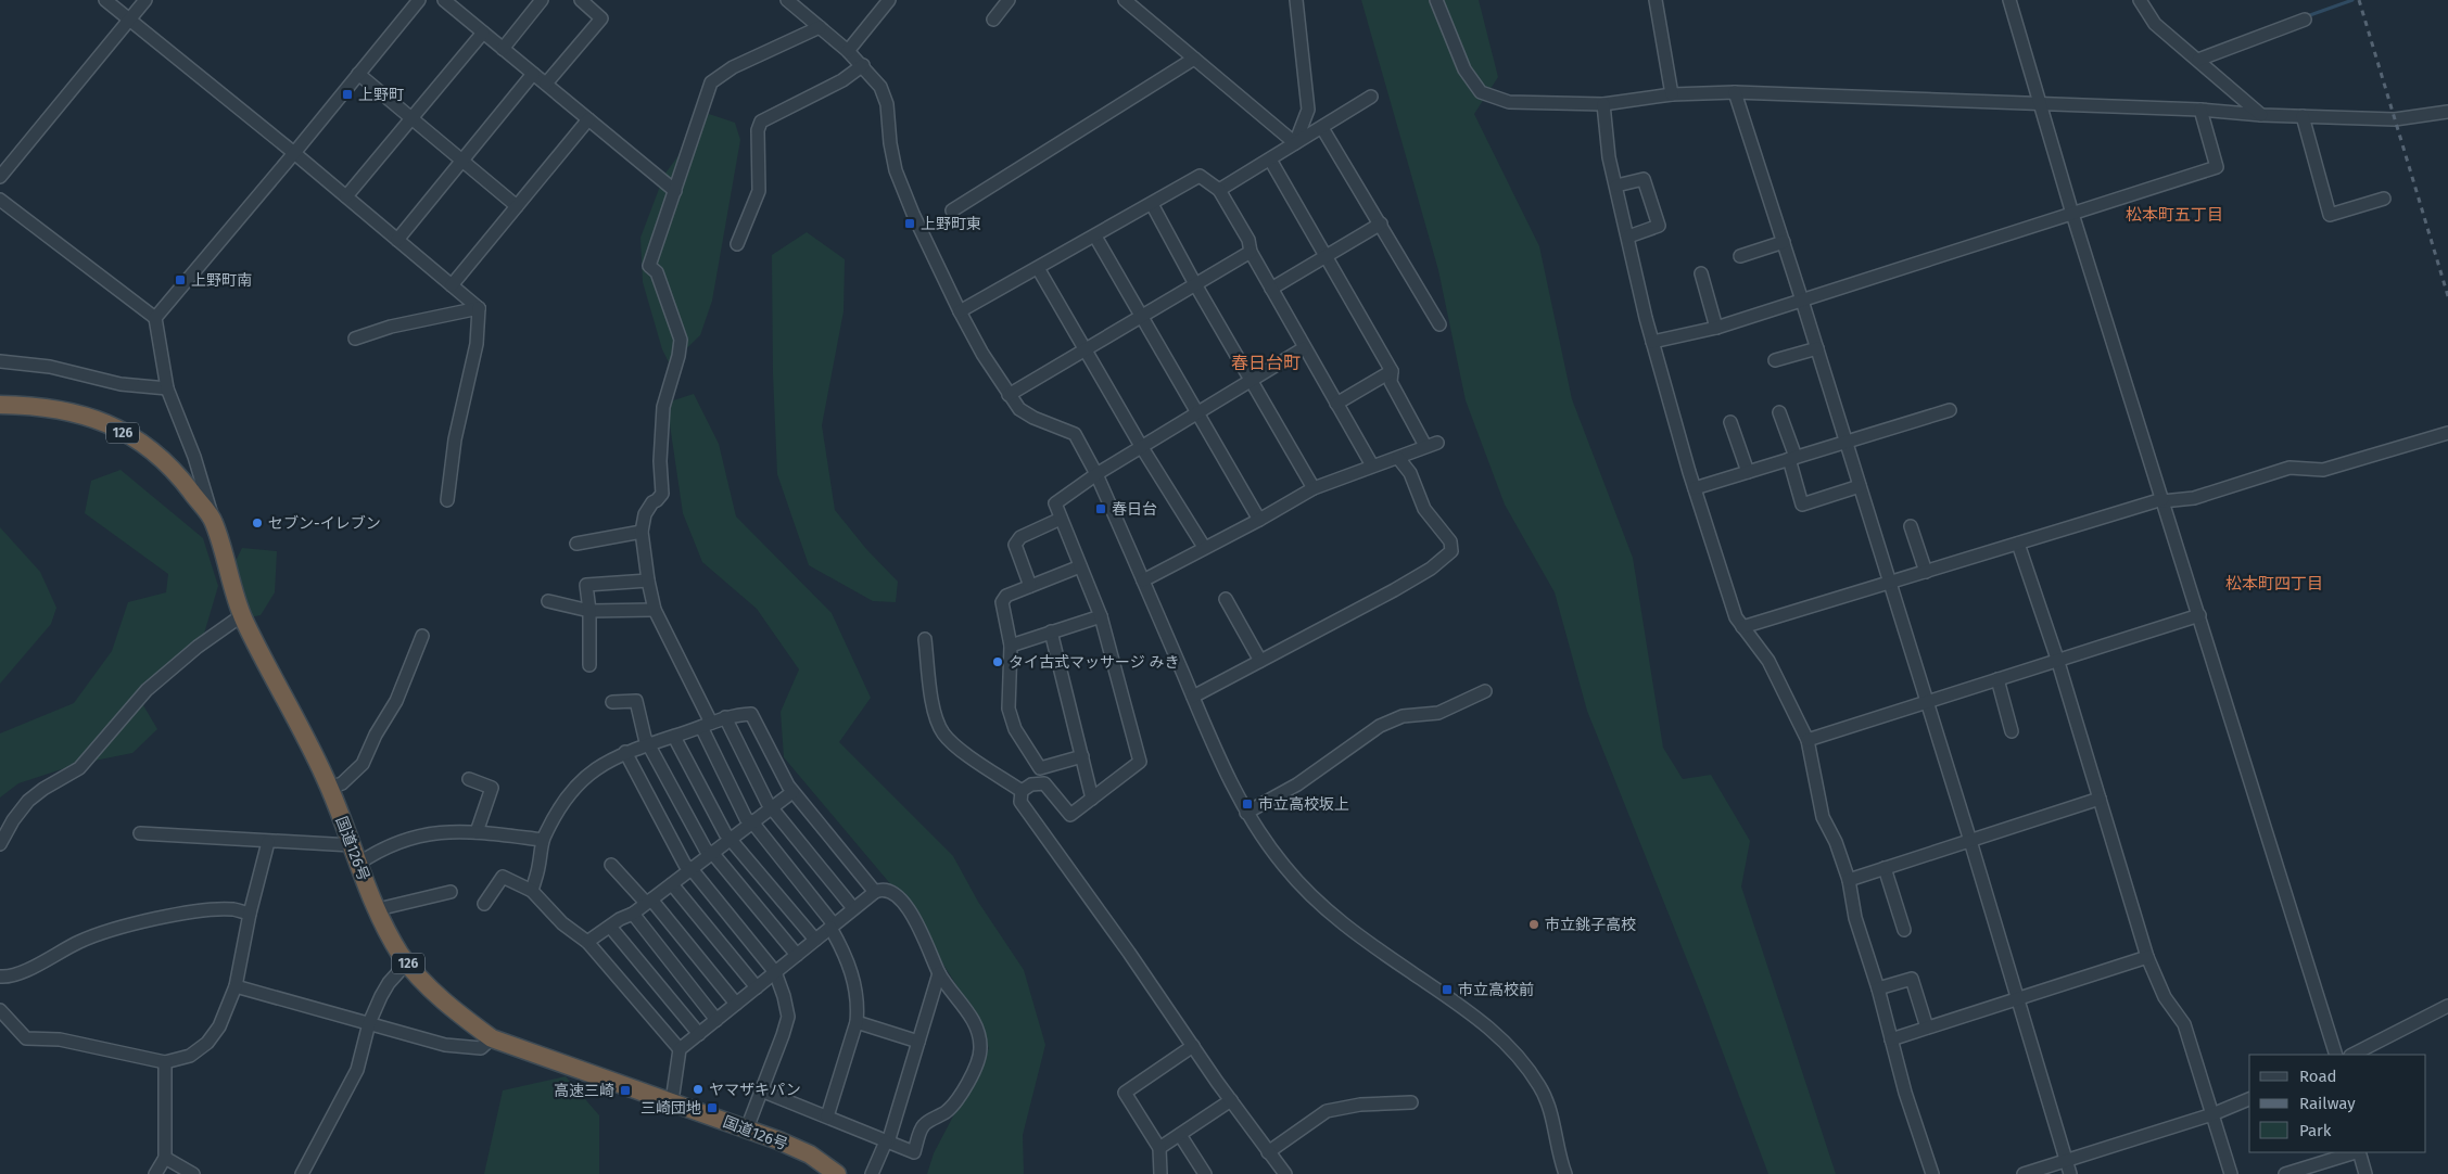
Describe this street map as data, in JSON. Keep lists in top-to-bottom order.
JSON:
{
  "streets": {
    "highway": ["126", "国道126号"]
  },
  "districts": ["松本町五丁目", "春日台町", "松本町四丁目"],
  "places": {
    "transit": [
      "上野町",
      "上野町東",
      "上野町南",
      "春日台",
      "市立高校坂上",
      "市立高校前",
      "高速三崎",
      "三崎団地"
    ],
    "other": [
      "セブン-イレブン",
      "タイ古式マッサージ みき",
      "市立銚子高校",
      "ヤマザキパン"
    ]
  },
  "legend": ["Road", "Railway", "Park"]
}
